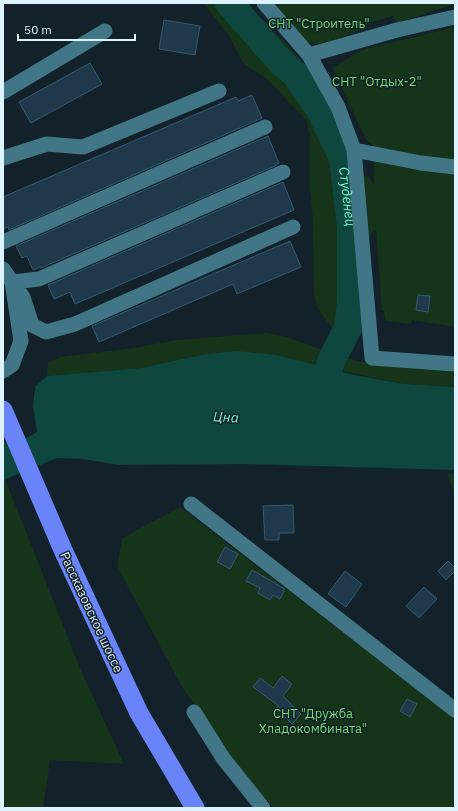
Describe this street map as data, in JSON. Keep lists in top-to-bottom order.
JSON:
{
  "streets": {
    "main road": ["Рассказовское шоссе"]
  },
  "water": ["Студенец", "Цна"],
  "parks": ["СНТ \"Строитель\"", "СНТ \"Отдых-2\"", "СНТ \"Дружба Хладокомбината\""],
  "scale_bar": "50 m"
}
